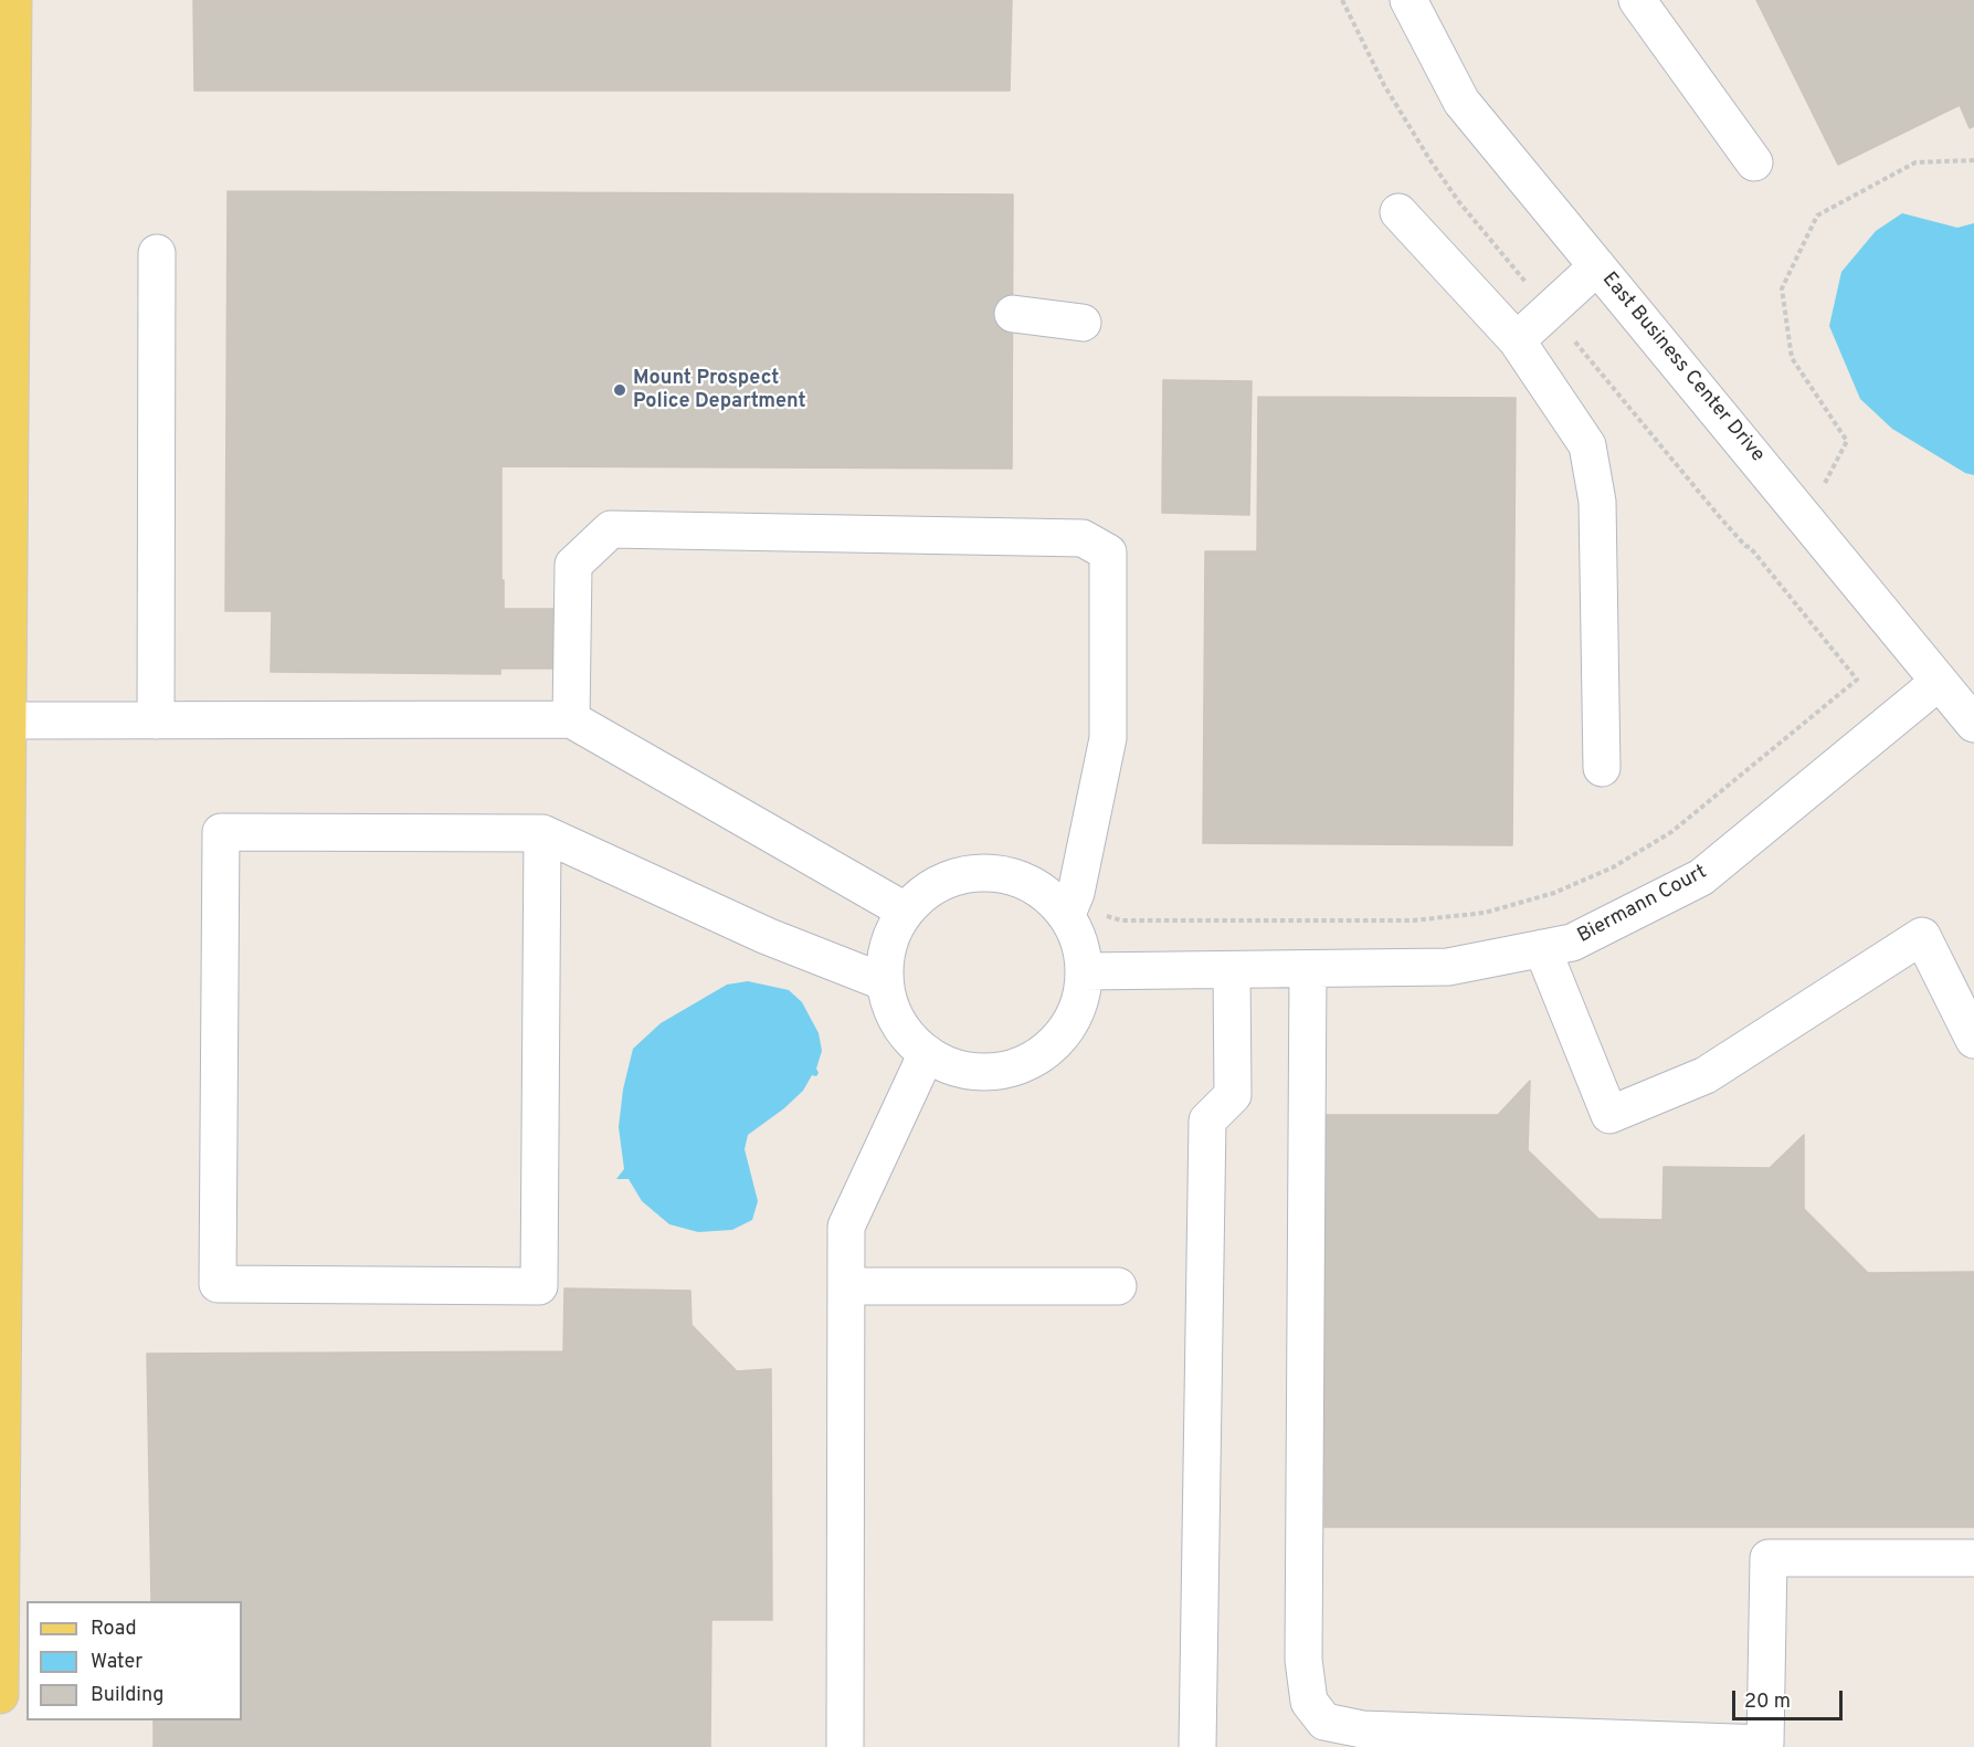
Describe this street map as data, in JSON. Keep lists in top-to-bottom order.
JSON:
{
  "streets": {
    "street": ["East Business Center Drive", "Biermann Court"]
  },
  "crossings": [
    ["East Business Center Drive", "Biermann Court"]
  ],
  "places": ["Mount Prospect Police Department"],
  "legend": ["Road", "Water", "Building"],
  "scale_bar": "20 m"
}
